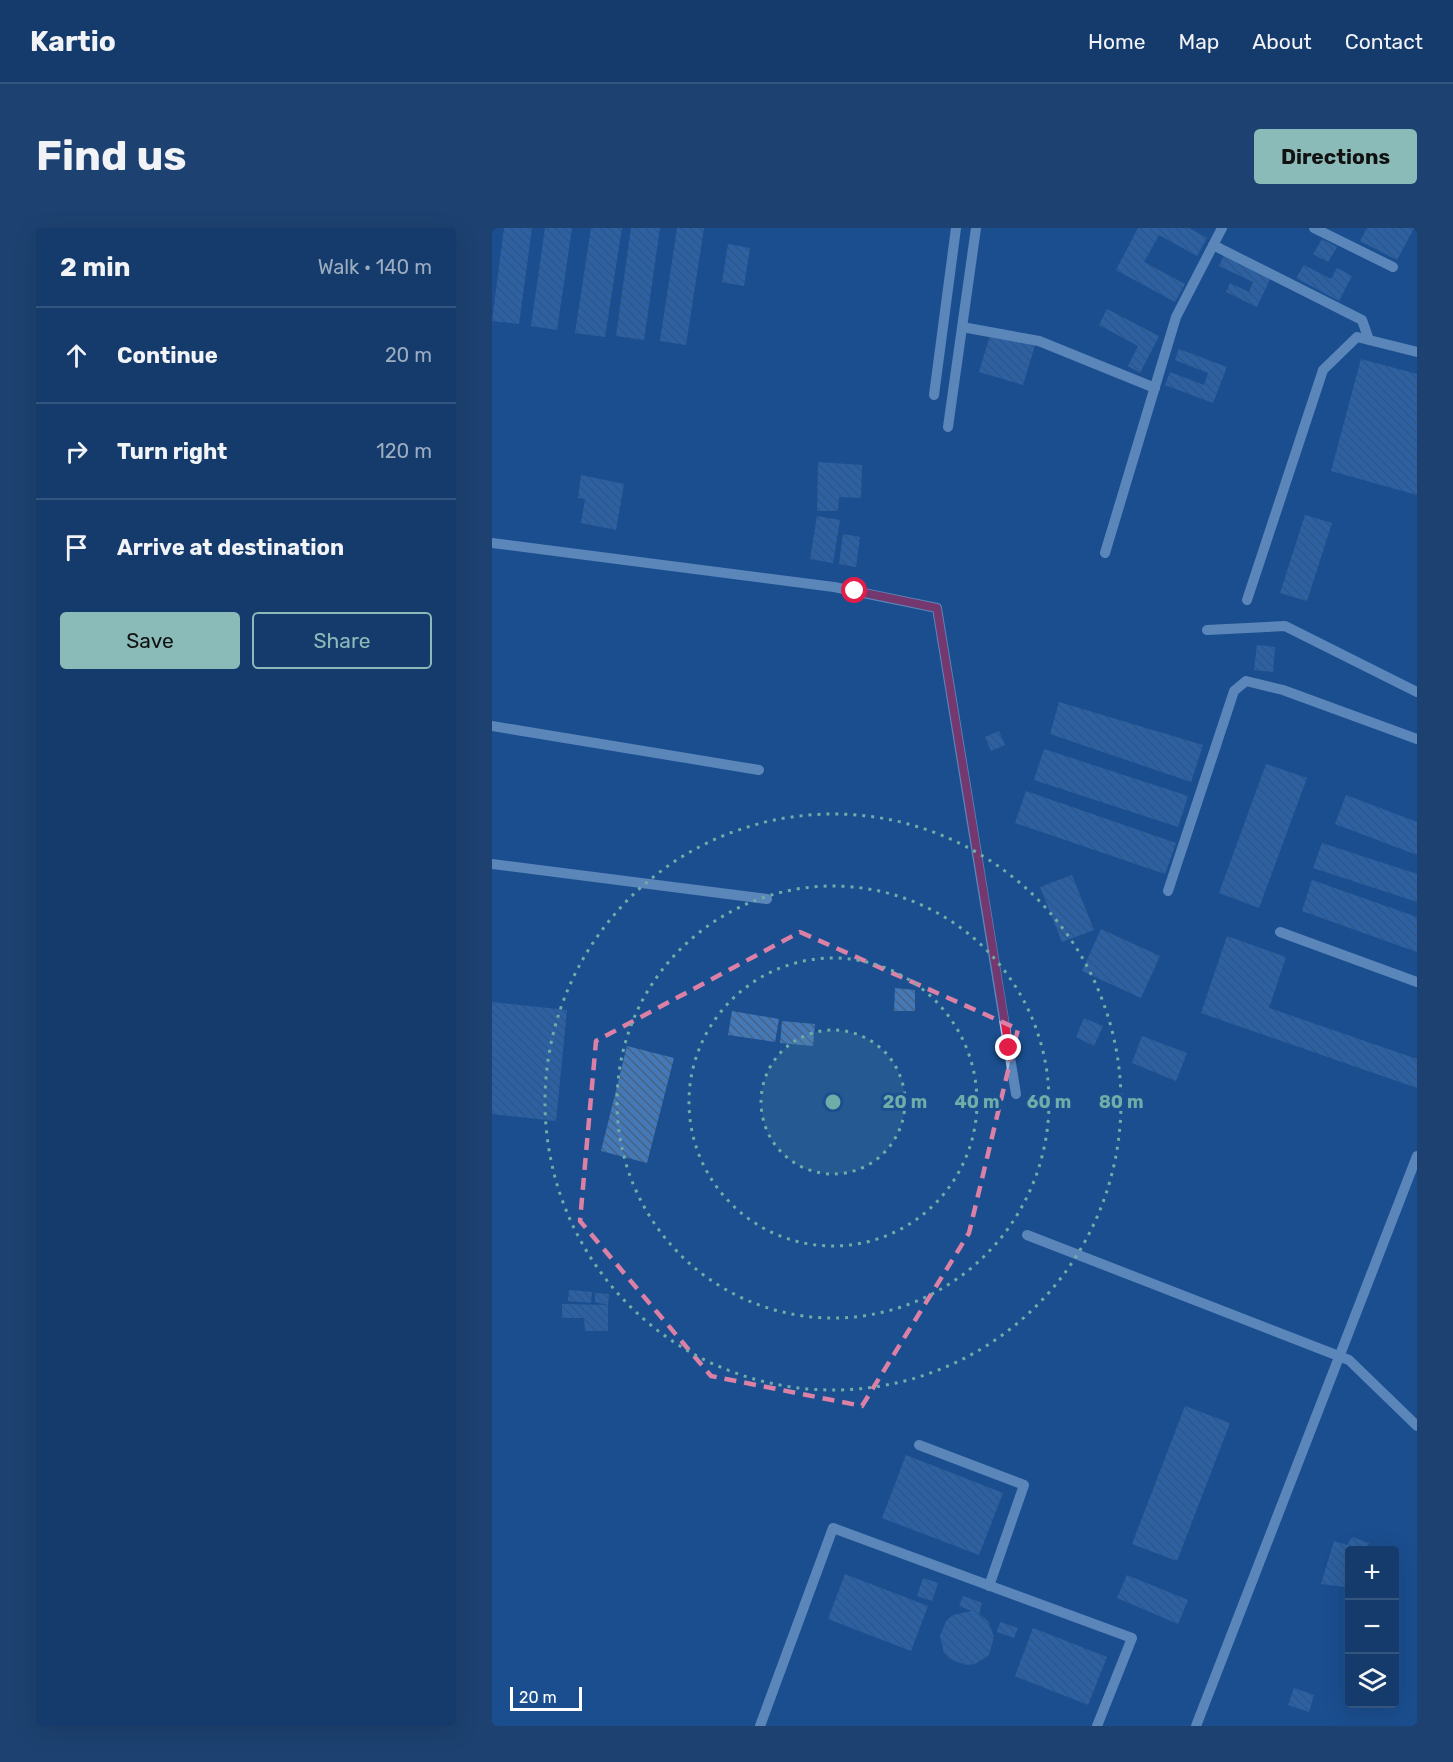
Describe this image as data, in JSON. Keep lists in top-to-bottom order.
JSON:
{
  "scale_bar": "20 m",
  "page": {
    "header": "Kartio",
    "nav": [
      "Home",
      "Map",
      "About",
      "Contact"
    ],
    "buttons": [
      "Directions",
      ["Save", "Share"]
    ],
    "title": "Find us",
    "heading": ["2 min", "Walk · 140 m"],
    "list": [
      ["Continue", "20 m"],
      ["Turn right", "120 m"],
      "Arrive at destination"
    ],
    "map_buttons": ["+", "−"],
    "scale": "20 m"
  },
  "rings": [
    "20 m",
    "40 m",
    "60 m",
    "80 m"
  ]
}
